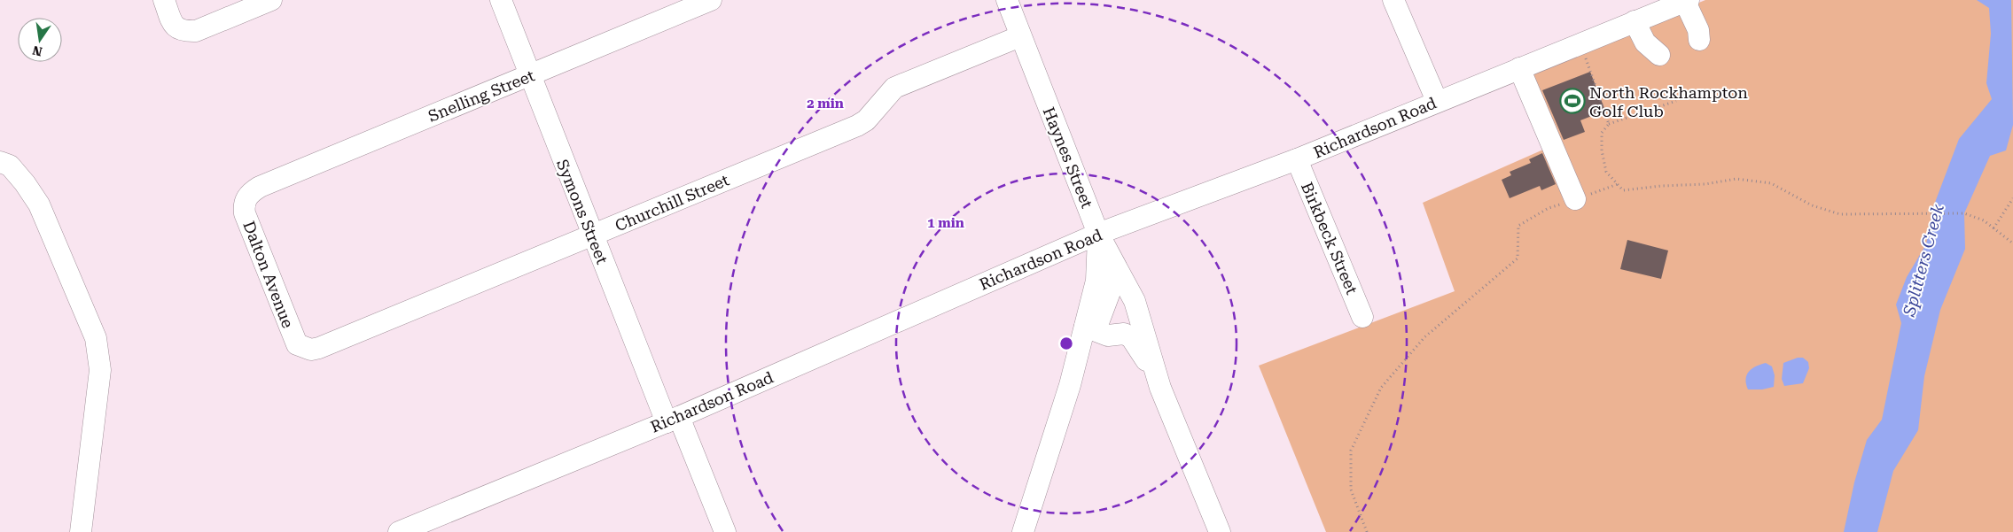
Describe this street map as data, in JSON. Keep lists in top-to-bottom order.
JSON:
{
  "streets": {
    "street": [
      "Snelling Street",
      "Richardson Road",
      "Haynes Street",
      "Churchill Street",
      "Symons Street",
      "Birkbeck Street",
      "Dalton Avenue"
    ]
  },
  "crossings": [
    ["Snelling Street", "Symons Street"],
    ["Snelling Street", "Dalton Avenue"],
    ["Richardson Road", "Haynes Street"],
    ["Richardson Road", "Symons Street"],
    ["Richardson Road", "Birkbeck Street"],
    ["Haynes Street", "Churchill Street"],
    ["Churchill Street", "Symons Street"],
    ["Churchill Street", "Dalton Avenue"]
  ],
  "water": ["Splitters Creek"],
  "places": {
    "sports": ["North Rockhampton Golf Club"]
  },
  "north": "bottom",
  "rings": ["2 min", "1 min"]
}
